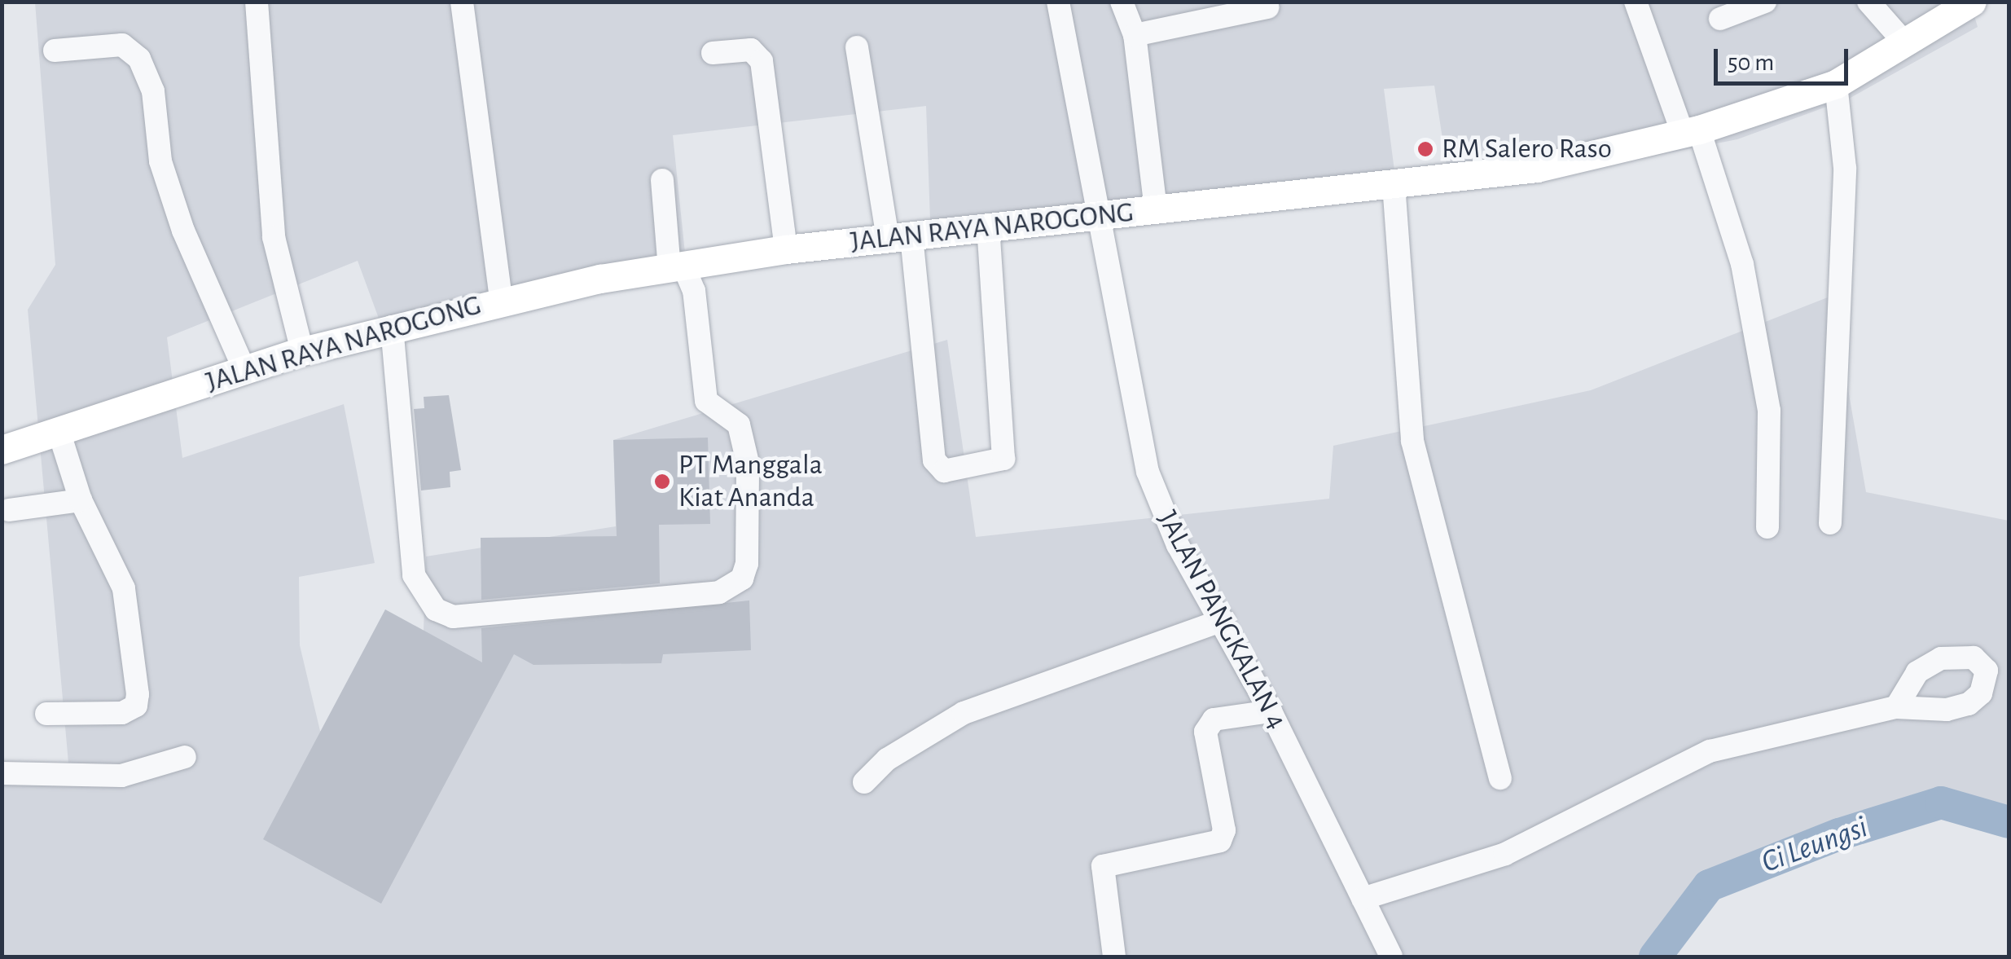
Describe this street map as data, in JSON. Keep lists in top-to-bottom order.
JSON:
{
  "streets": {
    "main road": ["JALAN RAYA NAROGONG"],
    "street": ["JALAN PANGKALAN 4"]
  },
  "crossings": [
    ["JALAN RAYA NAROGONG", "JALAN PANGKALAN 4"]
  ],
  "water": ["Ci Leungsi"],
  "places": ["RM Salero Raso", "PT Manggala Kiat Ananda"],
  "scale_bar": "50 m"
}
